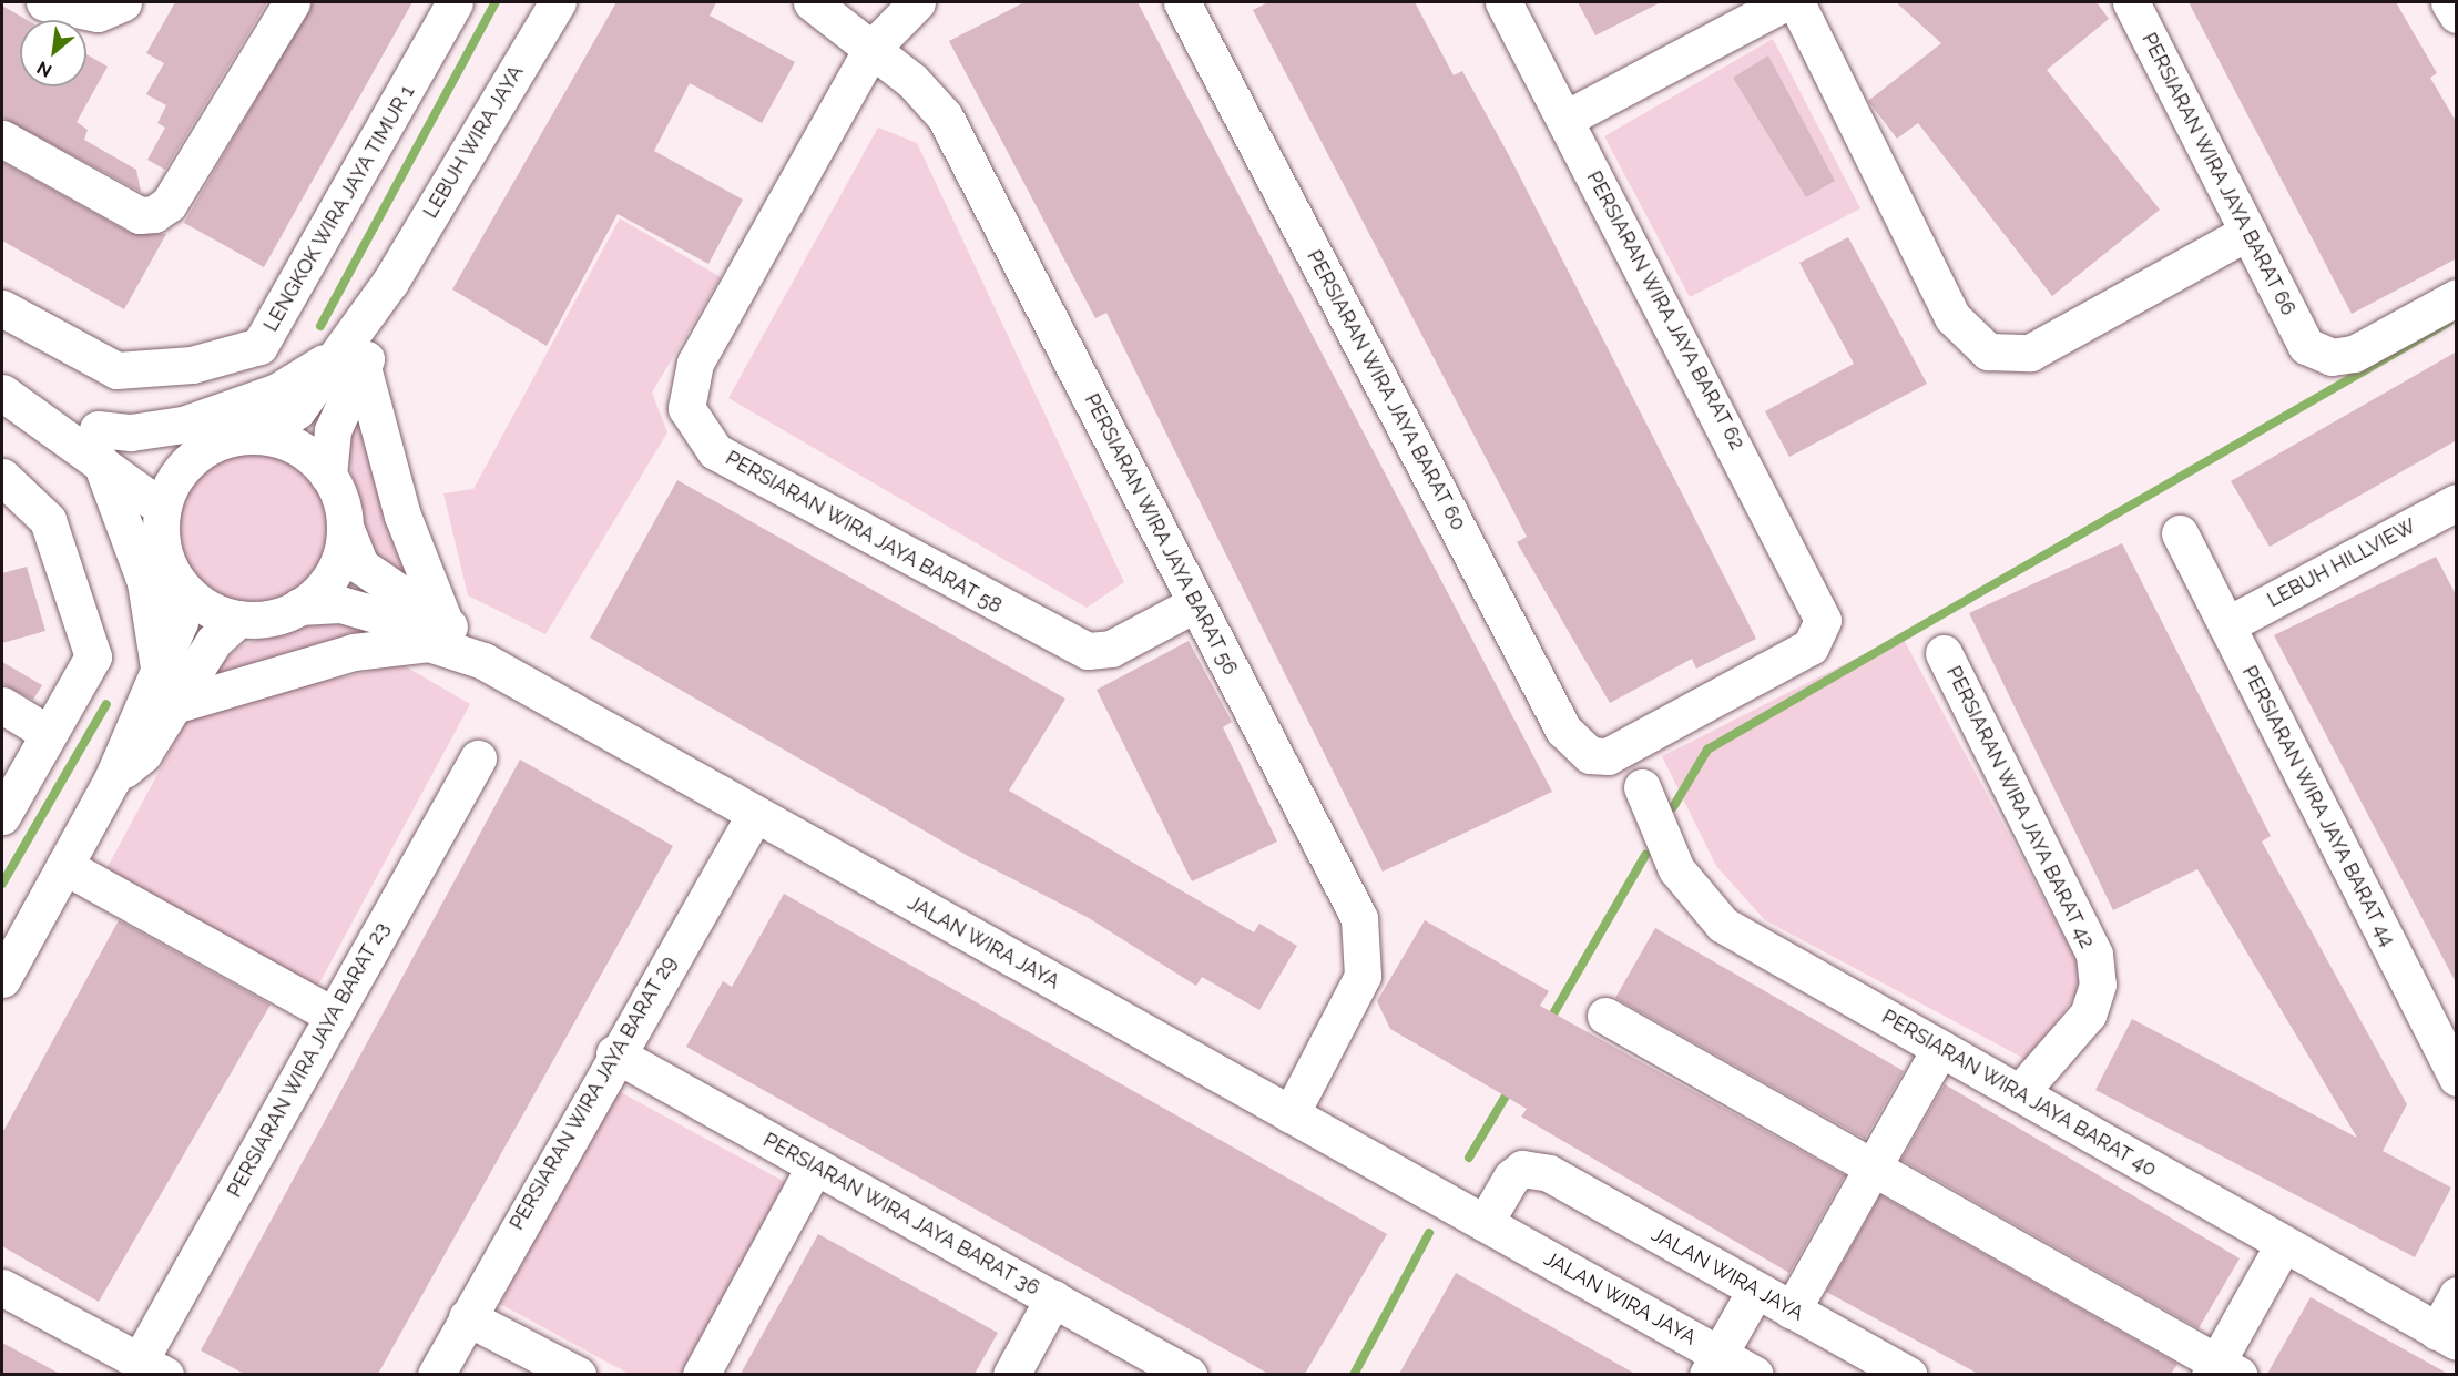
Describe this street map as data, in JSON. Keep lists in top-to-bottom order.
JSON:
{
  "streets": {
    "street": [
      "LEBUH WIRA JAYA",
      "PERSIARAN WIRA JAYA BARAT 66",
      "LENGKOK WIRA JAYA TIMUR 1",
      "PERSIARAN WIRA JAYA BARAT 62",
      "PERSIARAN WIRA JAYA BARAT 60",
      "PERSIARAN WIRA JAYA BARAT 58",
      "PERSIARAN WIRA JAYA BARAT 56",
      "LEBUH HILLVIEW",
      "PERSIARAN WIRA JAYA BARAT 44",
      "PERSIARAN WIRA JAYA BARAT 42",
      "JALAN WIRA JAYA",
      "PERSIARAN WIRA JAYA BARAT 23",
      "PERSIARAN WIRA JAYA BARAT 29",
      "PERSIARAN WIRA JAYA BARAT 40",
      "PERSIARAN WIRA JAYA BARAT 36"
    ]
  },
  "crossings": [
    ["LEBUH WIRA JAYA", "JALAN WIRA JAYA"],
    ["PERSIARAN WIRA JAYA BARAT 62", "PERSIARAN WIRA JAYA BARAT 60"],
    ["PERSIARAN WIRA JAYA BARAT 58", "PERSIARAN WIRA JAYA BARAT 56"],
    ["PERSIARAN WIRA JAYA BARAT 56", "JALAN WIRA JAYA"],
    ["LEBUH HILLVIEW", "PERSIARAN WIRA JAYA BARAT 44"],
    ["PERSIARAN WIRA JAYA BARAT 42", "PERSIARAN WIRA JAYA BARAT 40"],
    ["JALAN WIRA JAYA", "PERSIARAN WIRA JAYA BARAT 29"],
    ["PERSIARAN WIRA JAYA BARAT 29", "PERSIARAN WIRA JAYA BARAT 36"]
  ],
  "north": "bottom left"
}
